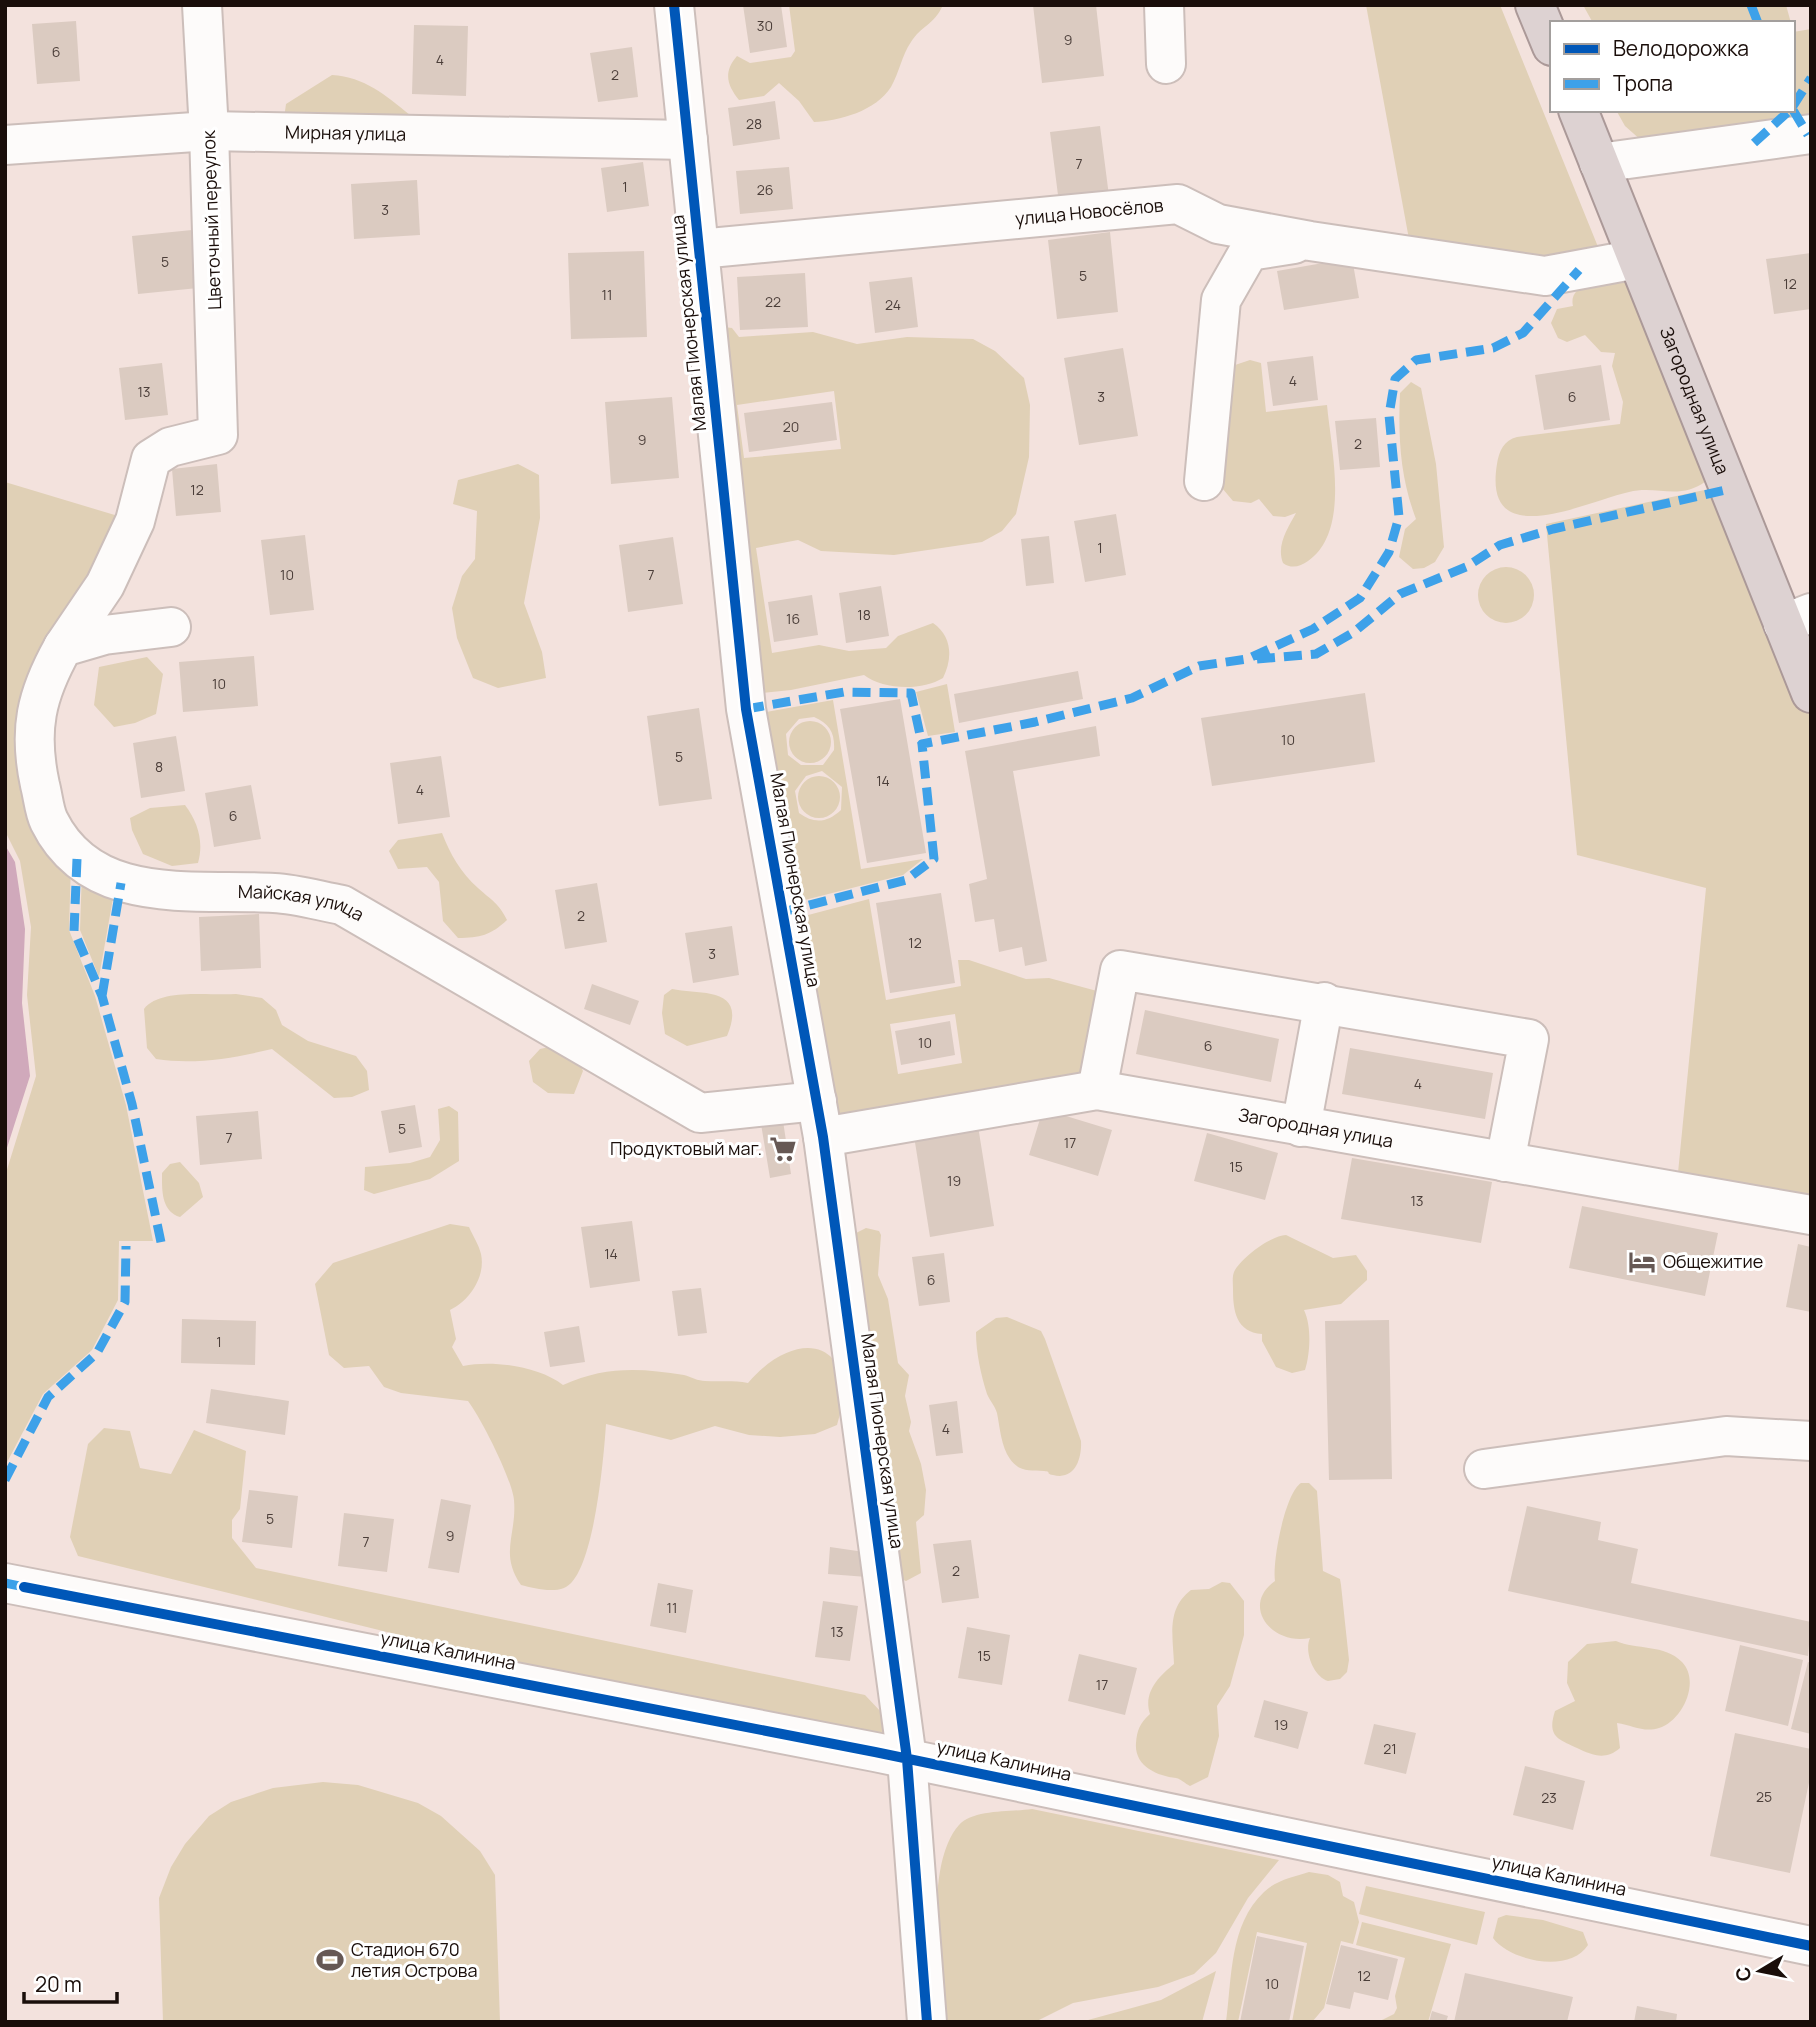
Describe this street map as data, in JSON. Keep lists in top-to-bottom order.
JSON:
{
  "streets": {
    "highway": ["Загородная улица"],
    "street": [
      "Мирная улица",
      "улица Новосёлов",
      "Цветочный переулок",
      "Малая Пионерская улица",
      "Майская улица",
      "улица Калинина"
    ]
  },
  "crossings": [
    ["Мирная улица", "Цветочный переулок"],
    ["Мирная улица", "Малая Пионерская улица"],
    ["улица Новосёлов", "Малая Пионерская улица"],
    ["улица Новосёлов", "Загородная улица"],
    ["Цветочный переулок", "Майская улица"],
    ["Малая Пионерская улица", "Загородная улица"],
    ["Малая Пионерская улица", "Майская улица"],
    ["Малая Пионерская улица", "улица Калинина"],
    ["Загородная улица", "Майская улица"]
  ],
  "places": {
    "supermarket": ["Продуктовый маг."],
    "hotel": ["Общежитие"],
    "sports": ["Стадион 670 летия Острова"]
  },
  "house_numbers": [
    "30",
    "9",
    "6",
    "4",
    "2",
    "28",
    "7",
    "1",
    "26",
    "3",
    "5",
    "5",
    "12",
    "11",
    "22",
    "24",
    "4",
    "13",
    "3",
    "6",
    "20",
    "9",
    "2",
    "12",
    "1",
    "10",
    "7",
    "18",
    "16",
    "10",
    "10",
    "5",
    "8",
    "14",
    "4",
    "6",
    "2",
    "12",
    "3",
    "10",
    "6",
    "4",
    "5",
    "7",
    "17",
    "15",
    "19",
    "13",
    "14",
    "6",
    "1",
    "4",
    "5",
    "9",
    "7",
    "2",
    "11",
    "13",
    "15",
    "17",
    "19",
    "21",
    "25",
    "23",
    "12",
    "10"
  ],
  "legend": ["Велодорожка", "Тропа"],
  "scale_bar": "20 m",
  "north": "left"
}
